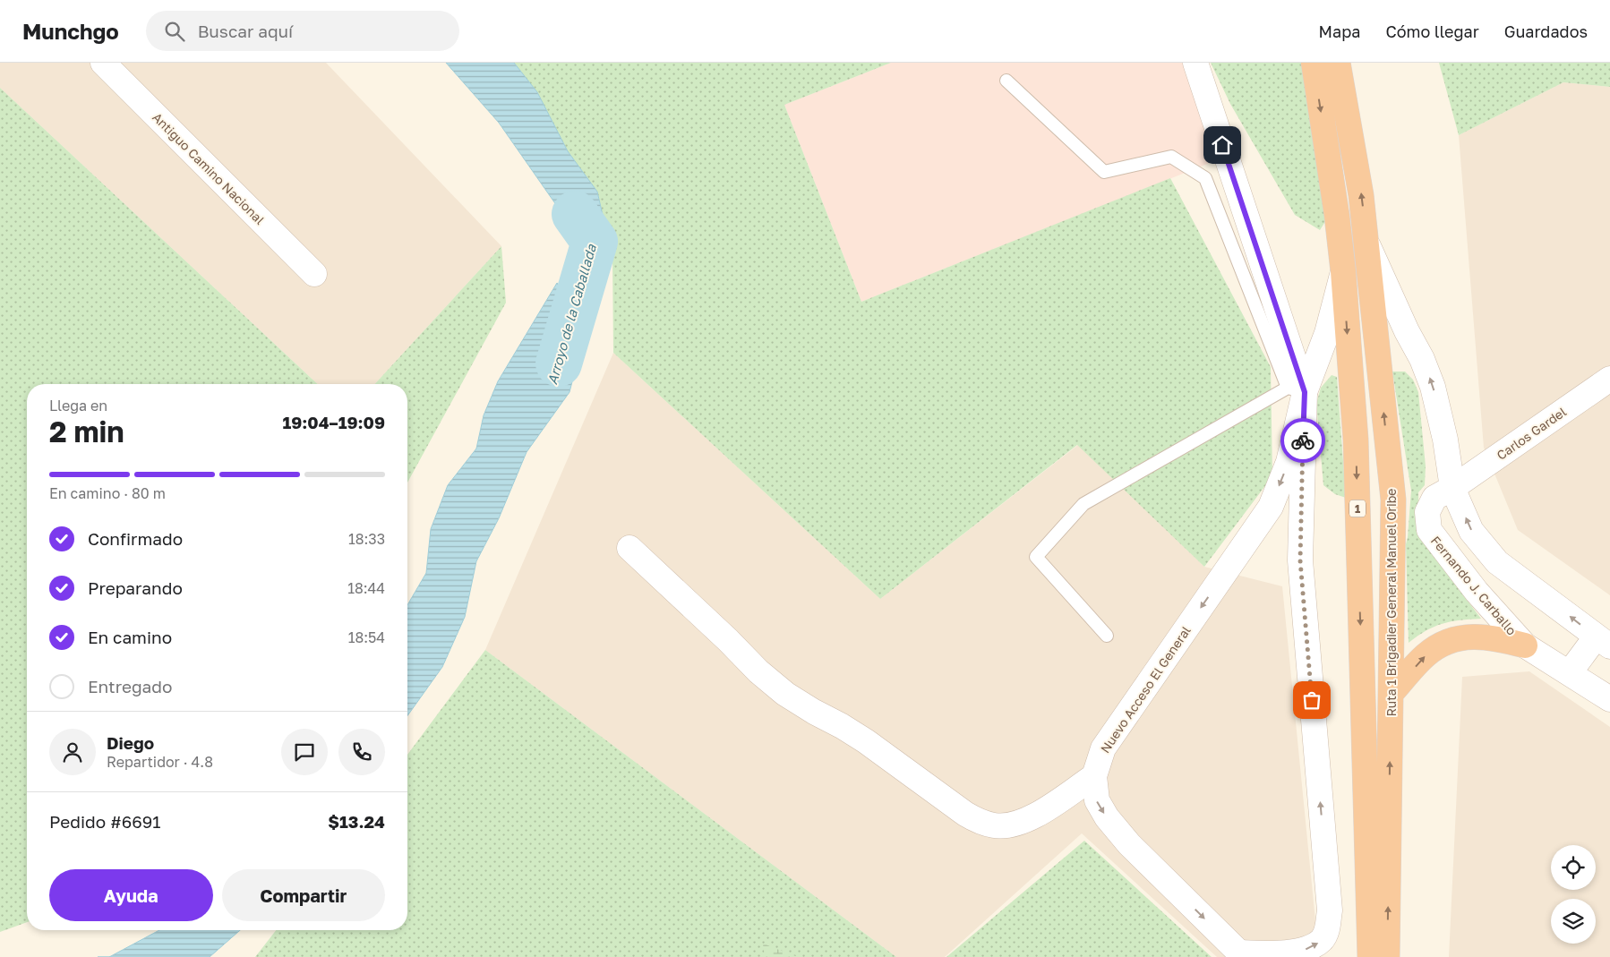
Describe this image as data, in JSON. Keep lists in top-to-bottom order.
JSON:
{
  "streets": {
    "highway": ["1", "Ruta 1 Brigadier General Manuel Oribe"],
    "street": [
      "Antiguo Camino Nacional",
      "Carlos Gardel",
      "Fernando J. Carballo",
      "Nuevo Acceso El General"
    ]
  },
  "crossings": [
    ["Carlos Gardel", "Fernando J. Carballo"]
  ],
  "one_way": ["Nuevo Acceso El General"],
  "water": ["Arroyo de la Caballada"],
  "page": {
    "header": "Munchgo",
    "search": "Buscar aquí",
    "nav": ["Mapa", "Cómo llegar", "Guardados"],
    "heading": ["2 min", "Llega en", "19:04–19:09"],
    "panel": [
      "Diego",
      "Repartidor · 4.8",
      "Pedido #6691",
      "$13.24"
    ],
    "bar": "En camino · 80 m",
    "list": [
      ["Confirmado", "18:33"],
      ["Preparando", "18:44"],
      ["En camino", "18:54"],
      "Entregado"
    ],
    "buttons": ["Ayuda", "Compartir"]
  }
}
